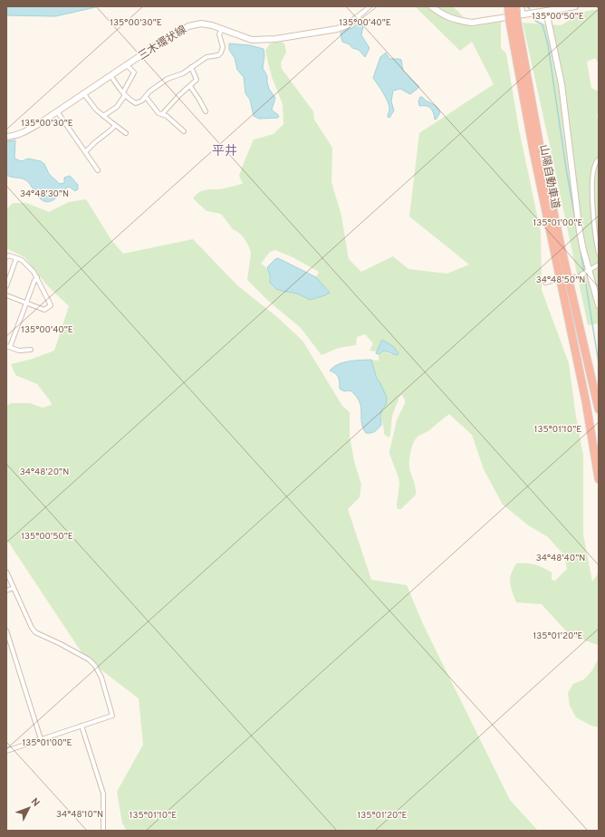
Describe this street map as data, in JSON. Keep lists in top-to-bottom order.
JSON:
{
  "streets": {
    "highway": ["山陽自動車道"],
    "main road": ["三木環状線"]
  },
  "districts": ["平井"],
  "north": "top right",
  "coordinates": [
    "135°00'50\"E",
    "135°00'30\"E",
    "135°00'40\"E",
    "34°48'30\"N",
    "135°01'00\"E",
    "34°48'50\"N",
    "135°01'10\"E",
    "34°48'20\"N",
    "34°48'40\"N",
    "135°01'20\"E",
    "34°48'10\"N"
  ]
}
